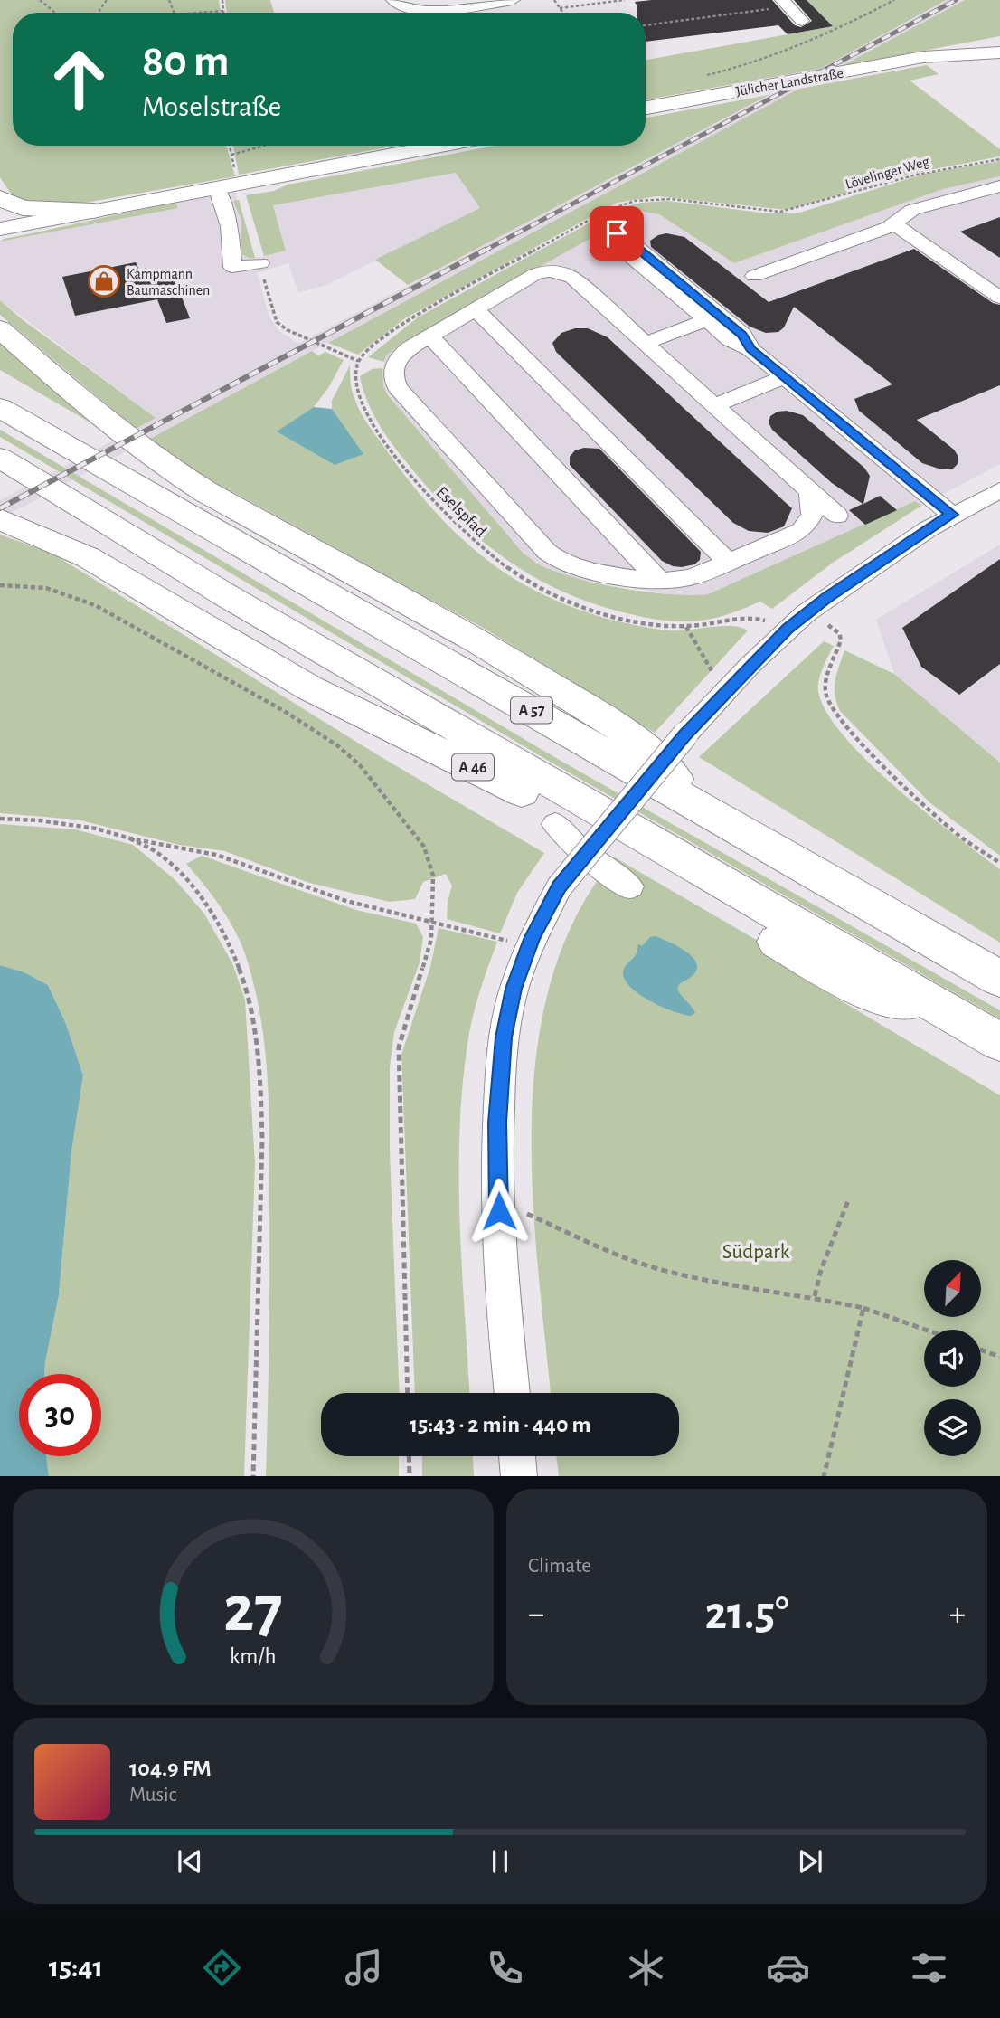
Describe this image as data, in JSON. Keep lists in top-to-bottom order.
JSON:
{
  "streets": {
    "highway": ["A 57", "A 46"],
    "main road": ["Jülicher Landstraße"],
    "path": ["Lövelinger Weg", "Eselspfad"]
  },
  "parks": ["Südpark"],
  "places": {
    "shop": ["Kampmann Baumaschinen"]
  },
  "north": "top right",
  "page": {
    "turn": ["80 m", "Moselstraße"],
    "limit": "30",
    "trip": "15:43 · 2 min · 440 m",
    "tile": "Climate",
    "heat": ["−", "21.5°", "+"],
    "song": ["104.9 FM", "Music"],
    "tabs": "15:41",
    "gauge": ["27", "km/h"]
  }
}
